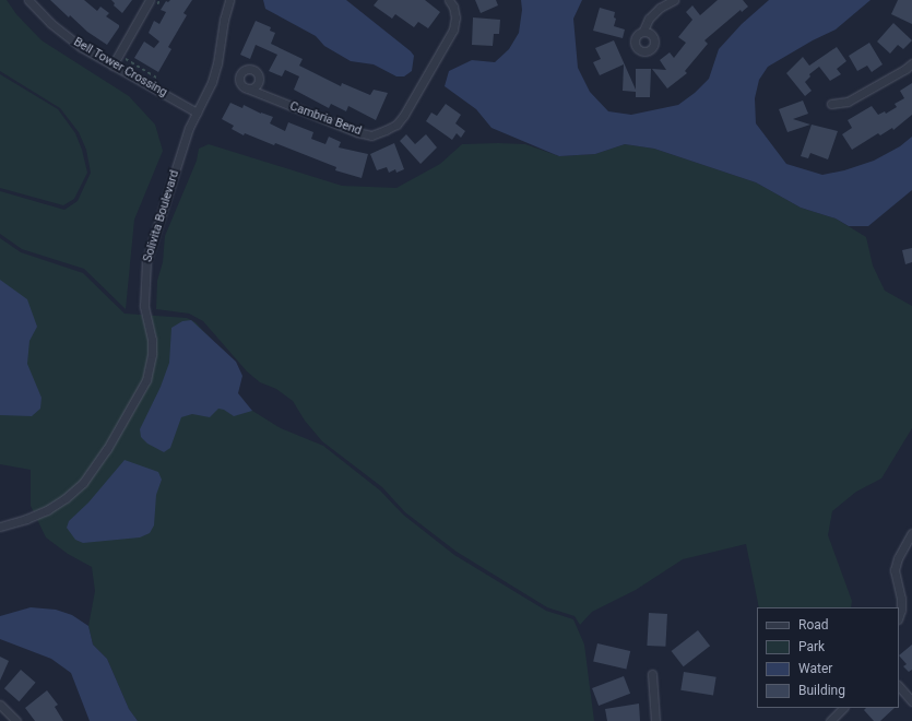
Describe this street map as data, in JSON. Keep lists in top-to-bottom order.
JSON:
{
  "streets": {
    "street": ["Bell Tower Crossing", "Cambria Bend", "Solivita Boulevard"]
  },
  "crossings": [
    ["Bell Tower Crossing", "Solivita Boulevard"]
  ],
  "legend": [
    "Road",
    "Park",
    "Water",
    "Building"
  ]
}
